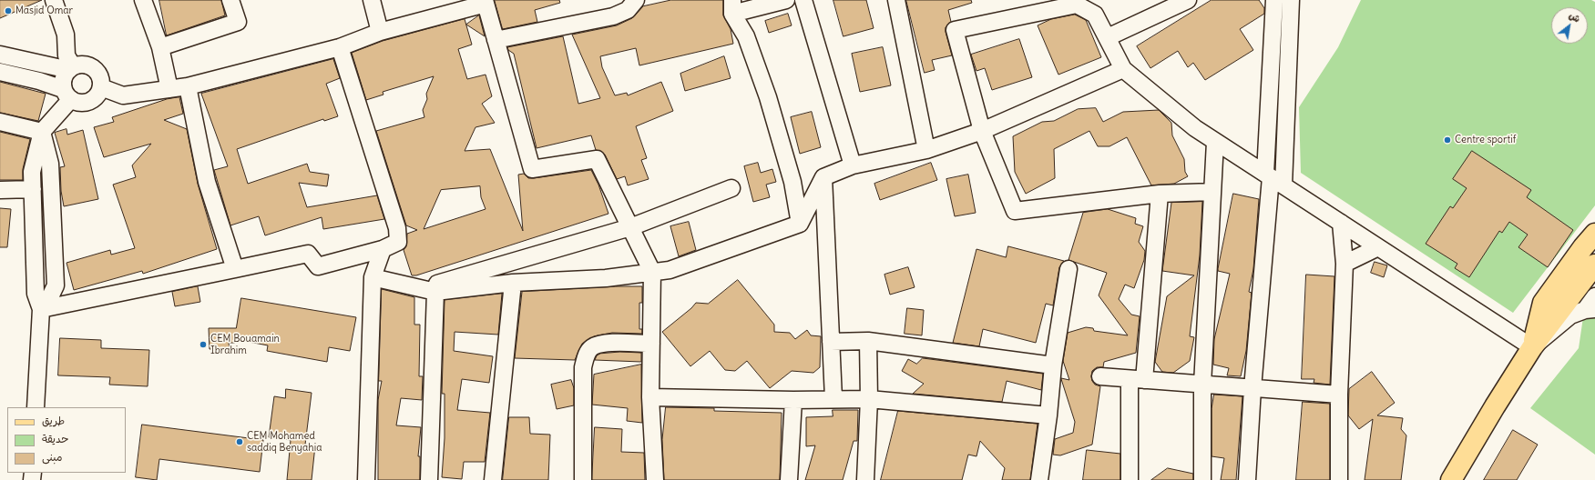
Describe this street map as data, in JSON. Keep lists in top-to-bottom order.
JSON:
{
  "places": [
    "Masjid Omar",
    "Centre sportif",
    "CEM Bouamain Ibrahim",
    "CEM Mohamed saddiq Benyahia"
  ],
  "legend": ["طريق", "حديقة", "مبنى"],
  "north": "top right"
}
